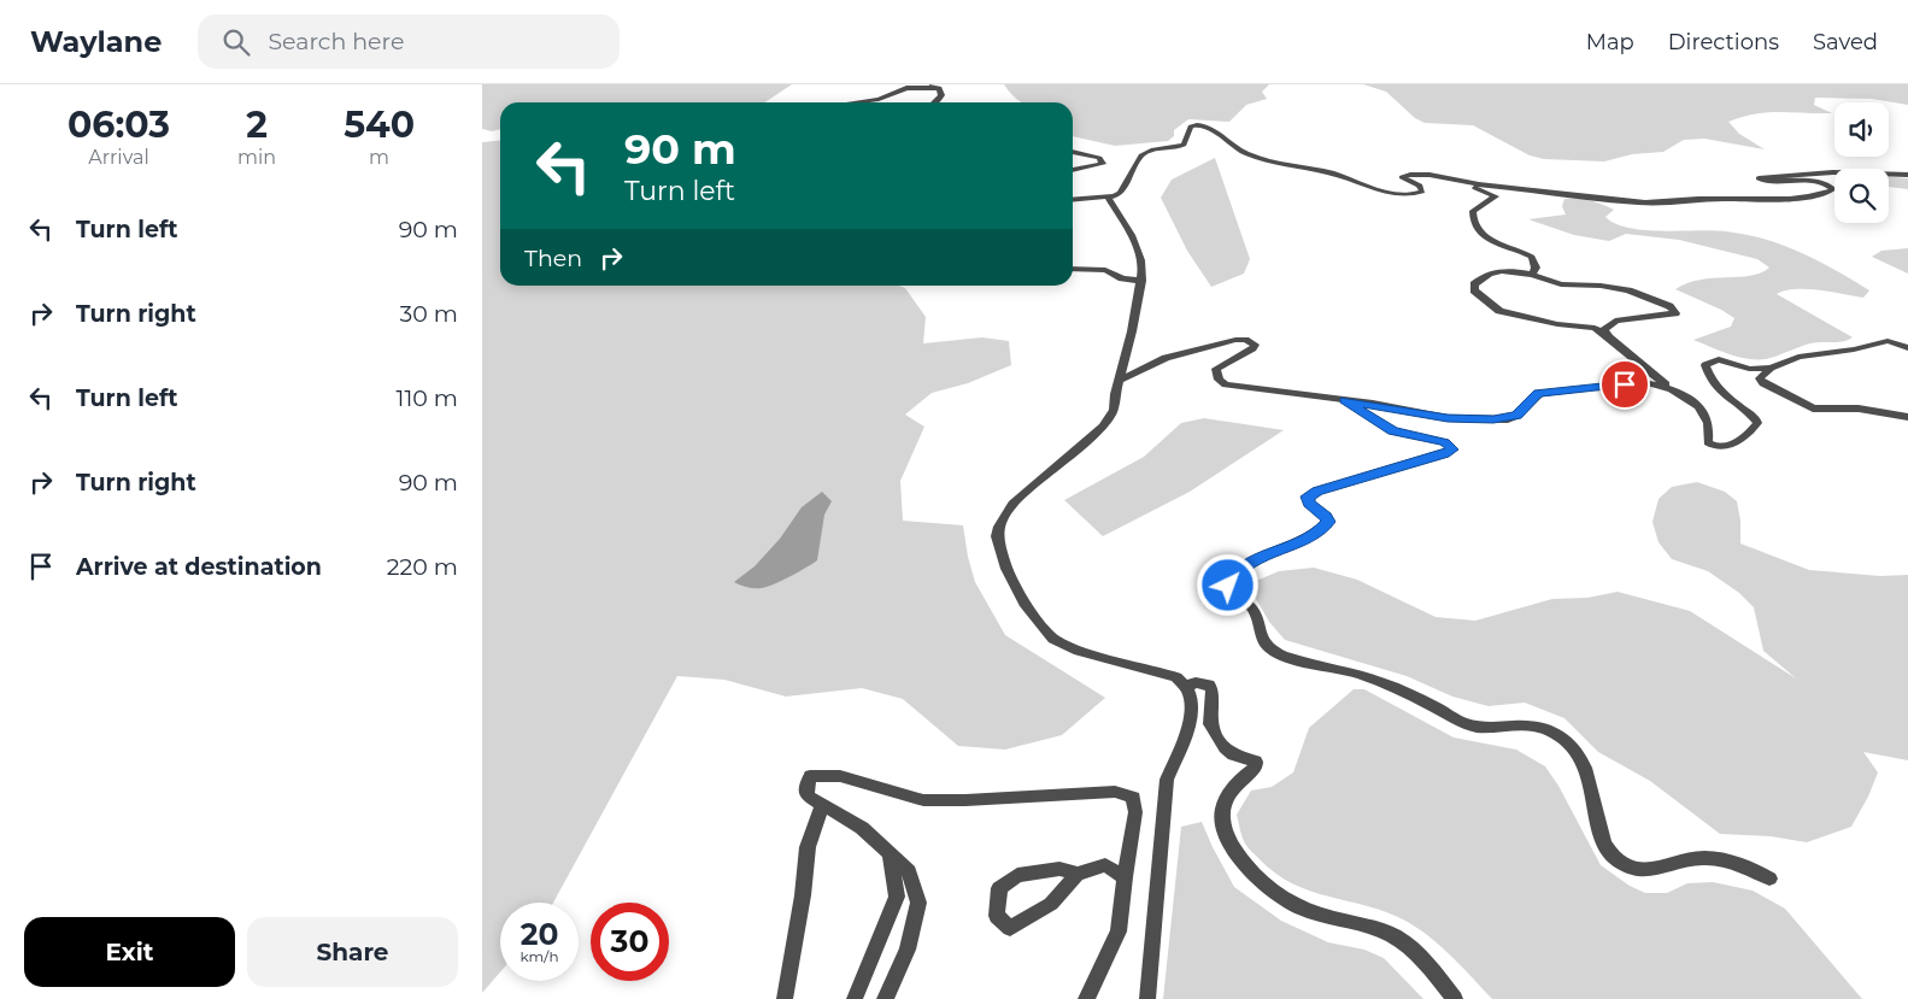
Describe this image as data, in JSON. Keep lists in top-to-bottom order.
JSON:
{
  "page": {
    "header": "Waylane",
    "search": "Search here",
    "nav": ["Map", "Directions", "Saved"],
    "eta": [
      "06:03",
      "Arrival",
      "2",
      "min",
      "540",
      "m"
    ],
    "turn": ["90 m", "Turn left"],
    "list": [
      {
        "name": "Turn left",
        "value": "90 m"
      },
      {
        "name": "Turn right",
        "value": "30 m"
      },
      {
        "name": "Turn left",
        "value": "110 m"
      },
      {
        "name": "Turn right",
        "value": "90 m"
      },
      {
        "name": "Arrive at destination",
        "value": "220 m"
      }
    ],
    "then": "Then",
    "speed": "20 km/h",
    "limit": "30",
    "buttons": ["Exit", "Share"]
  }
}
